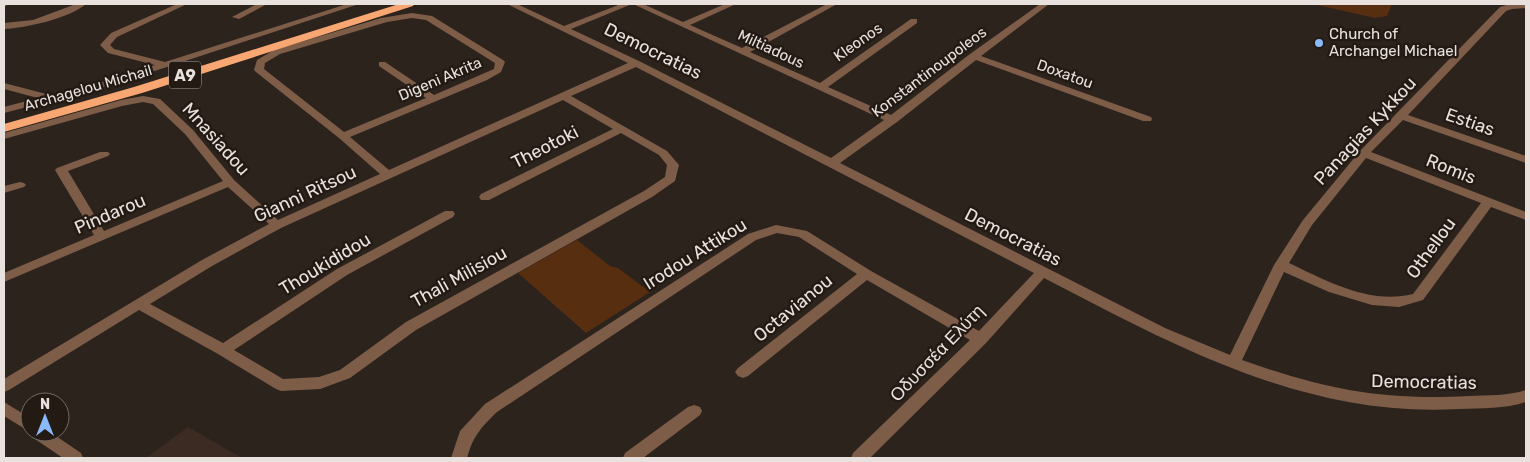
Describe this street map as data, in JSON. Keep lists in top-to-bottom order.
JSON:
{
  "streets": {
    "highway": ["A9", "Archagelou Michail"],
    "street": [
      "Kleonos",
      "Miltiadous",
      "Democratias",
      "Konstantinoupoleos",
      "Doxatou",
      "Digeni Akrita",
      "Estias",
      "Panagias Kykkou",
      "Mnasiadou",
      "Theotoki",
      "Romis",
      "Gianni Ritsou",
      "Pindarou",
      "Othellou",
      "Irodou Attikou",
      "Thoukididou",
      "Thali Milisiou",
      "Octavianou",
      "Οδυσσέα Ελύτη"
    ]
  },
  "crossings": [
    ["Kleonos", "Miltiadous"],
    ["Miltiadous", "Konstantinoupoleos"],
    ["Democratias", "Konstantinoupoleos"],
    ["Democratias", "Panagias Kykkou"],
    ["Democratias", "Gianni Ritsou"],
    ["Democratias", "Οδυσσέα Ελύτη"],
    ["Konstantinoupoleos", "Doxatou"],
    ["Digeni Akrita", "Gianni Ritsou"],
    ["Estias", "Panagias Kykkou"],
    ["Panagias Kykkou", "Romis"],
    ["Panagias Kykkou", "Othellou"],
    ["Mnasiadou", "Gianni Ritsou"],
    ["Mnasiadou", "Pindarou"],
    ["Theotoki", "Thali Milisiou"],
    ["Romis", "Othellou"],
    ["Gianni Ritsou", "Thali Milisiou"],
    ["Irodou Attikou", "Octavianou"],
    ["Irodou Attikou", "Οδυσσέα Ελύτη"],
    ["Thoukididou", "Thali Milisiou"]
  ],
  "places": ["Church of Archangel Michael"],
  "north": "top"
}
